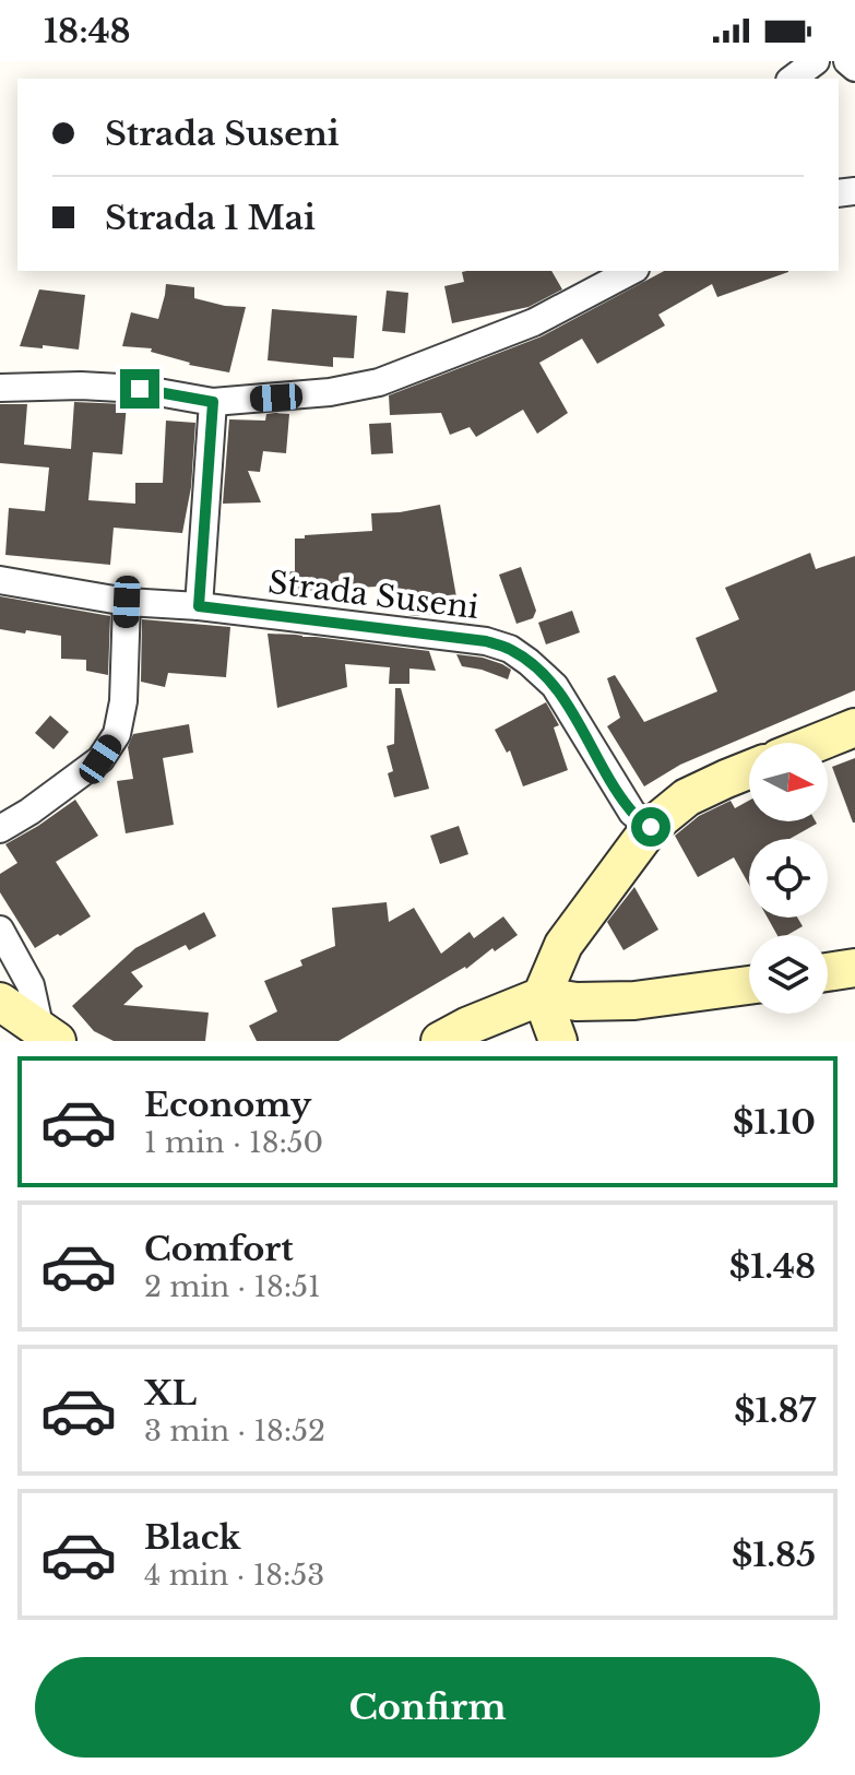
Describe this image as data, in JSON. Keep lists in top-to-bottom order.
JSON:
{
  "streets": {
    "street": ["Strada Suseni"]
  },
  "north": "right",
  "page": {
    "status": "18:48",
    "banner": ["Strada Suseni", "Strada 1 Mai"],
    "list": [
      {
        "name": "Economy",
        "note": "1 min · 18:50",
        "value": "$1.10"
      },
      {
        "name": "Comfort",
        "note": "2 min · 18:51",
        "value": "$1.48"
      },
      {
        "name": "XL",
        "note": "3 min · 18:52",
        "value": "$1.87"
      },
      {
        "name": "Black",
        "note": "4 min · 18:53",
        "value": "$1.85"
      }
    ],
    "buttons": "Confirm"
  }
}
